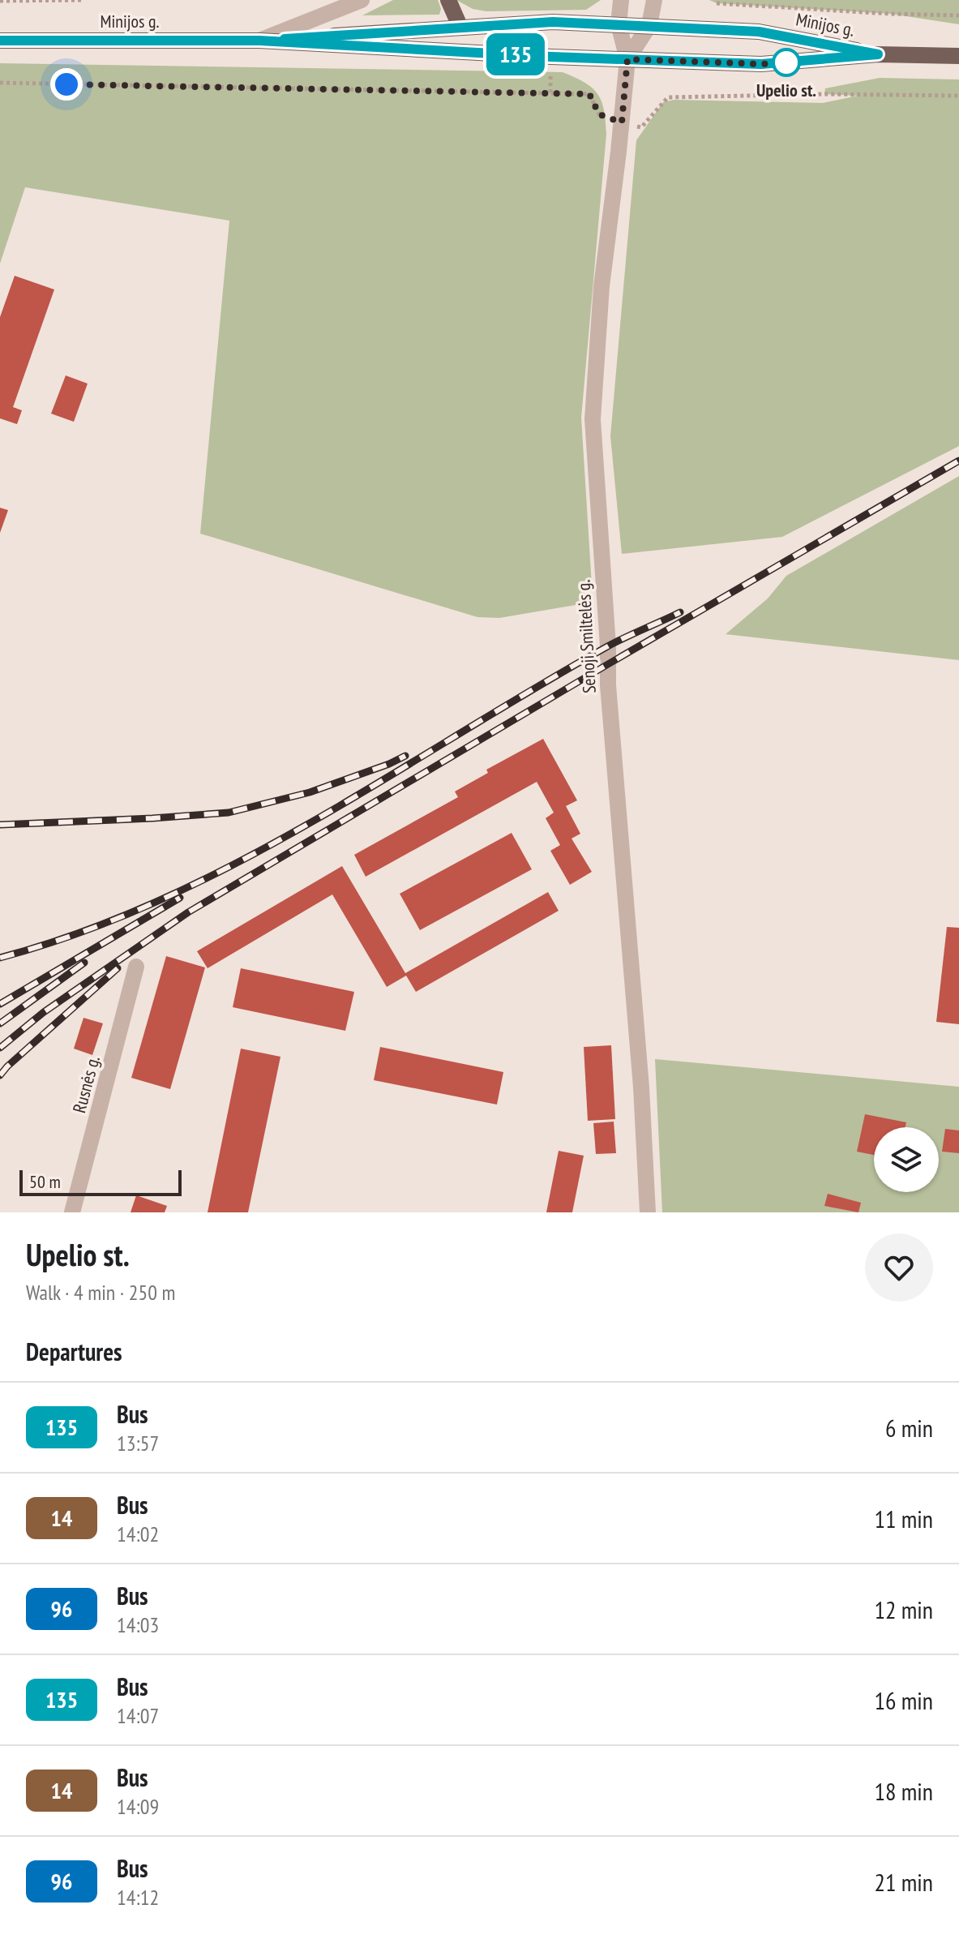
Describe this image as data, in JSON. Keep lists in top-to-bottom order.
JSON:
{
  "streets": {
    "main road": ["Minijos g."],
    "street": ["Senoji Smiltelės g.", "Rusnės g."]
  },
  "crossings": [
    ["Minijos g.", "Senoji Smiltelės g."]
  ],
  "places": ["Upelio st."],
  "lines": ["bus line 135"],
  "scale_bar": "50 m",
  "page": {
    "on_map": "135",
    "scale": "50 m",
    "heading": [
      ["Upelio st.", "Walk · 4 min · 250 m"],
      "Departures"
    ],
    "list": [
      {
        "mark": "135",
        "name": "Bus",
        "note": "13:57",
        "value": "6 min"
      },
      {
        "mark": "14",
        "name": "Bus",
        "note": "14:02",
        "value": "11 min"
      },
      {
        "mark": "96",
        "name": "Bus",
        "note": "14:03",
        "value": "12 min"
      },
      {
        "mark": "135",
        "name": "Bus",
        "note": "14:07",
        "value": "16 min"
      },
      {
        "mark": "14",
        "name": "Bus",
        "note": "14:09",
        "value": "18 min"
      },
      {
        "mark": "96",
        "name": "Bus",
        "note": "14:12",
        "value": "21 min"
      }
    ]
  }
}
